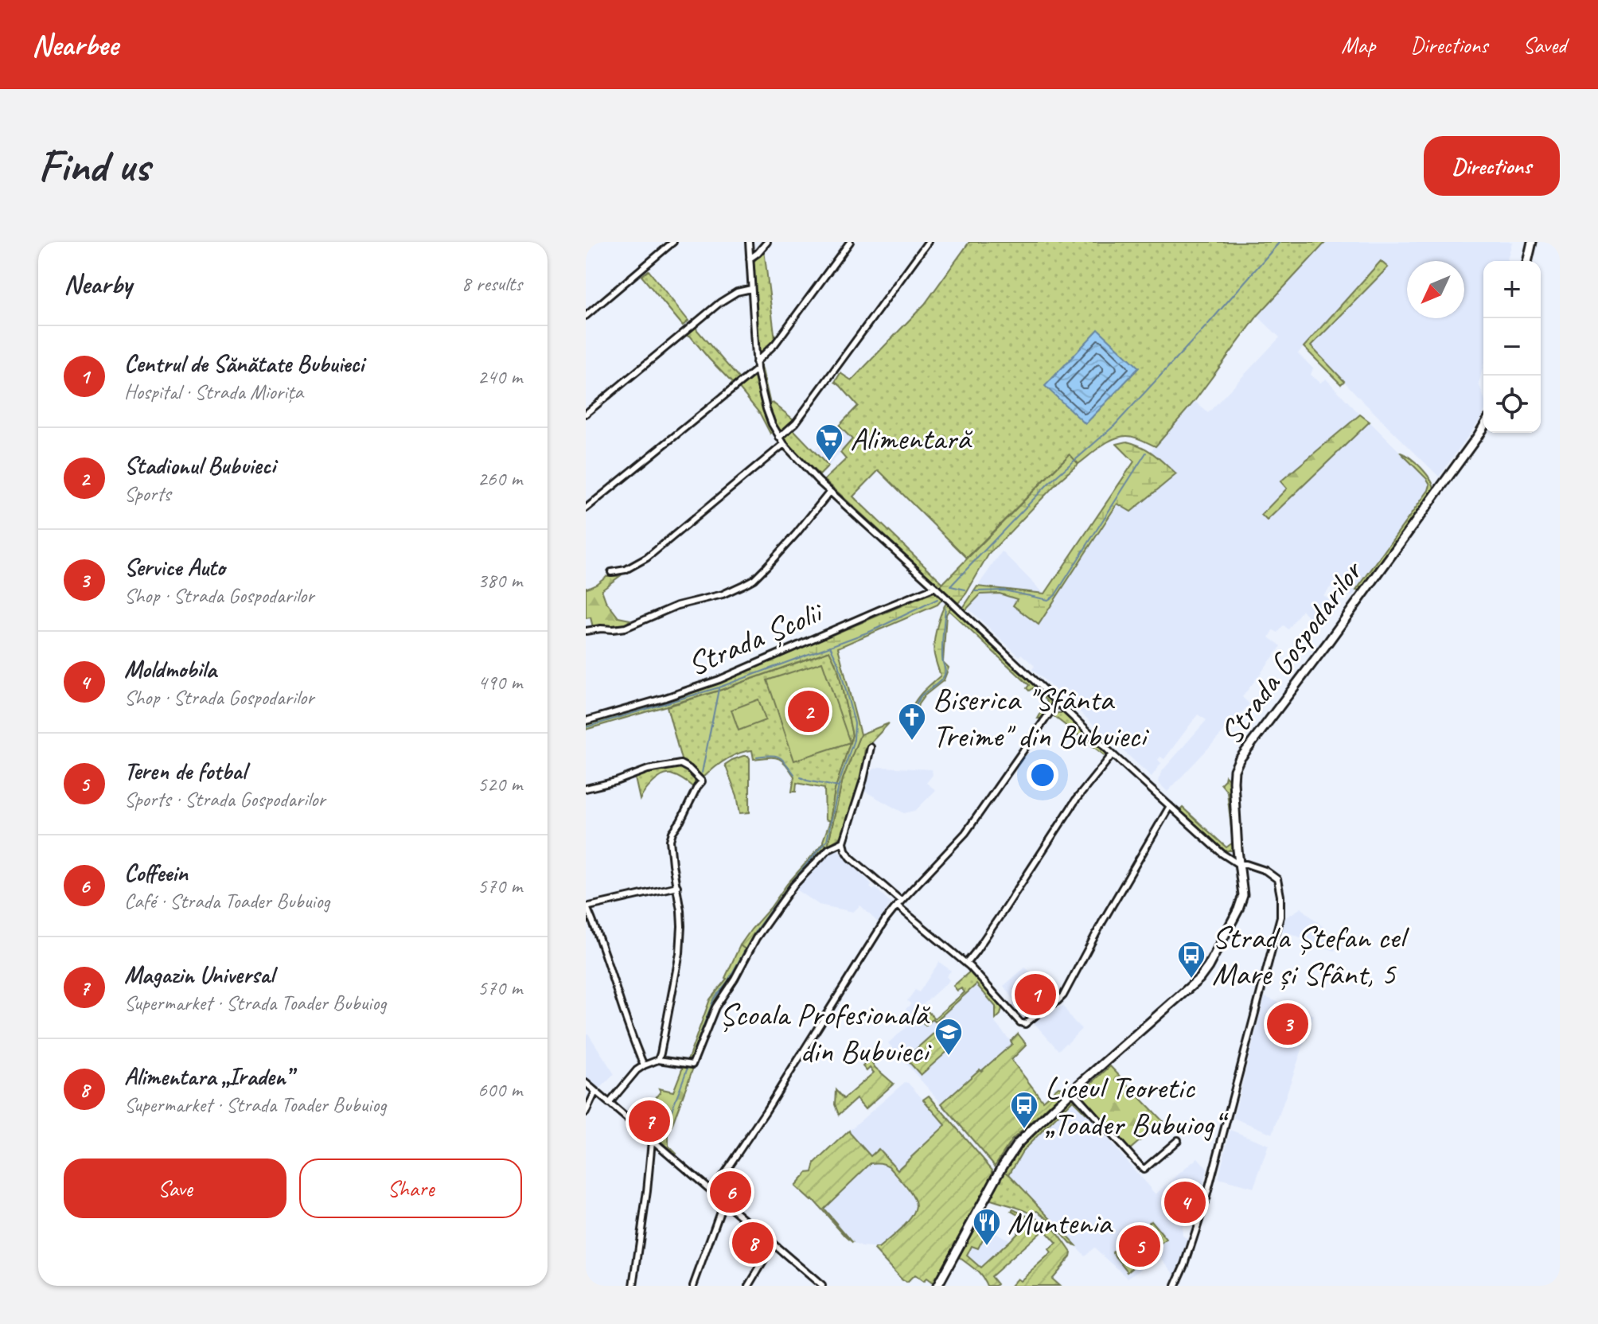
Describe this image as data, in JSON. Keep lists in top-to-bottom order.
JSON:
{
  "streets": {
    "street": ["Strada Școlii", "Strada Gospodarilor"]
  },
  "places": {
    "supermarket": ["Alimentară"],
    "church": ["Biserica \"Sfânta Treime\" din Bubuieci"],
    "bus stop": ["Strada Ștefan cel Mare și Sfânt, 5", "Liceul Teoretic „Toader Bubuiog“"],
    "school or university": ["Școala Profesională din Bubuieci"],
    "restaurant": ["Muntenia"]
  },
  "north": "bottom left",
  "page": {
    "header": "Nearbee",
    "nav": ["Map", "Directions", "Saved"],
    "buttons": [
      "Directions",
      ["Save", "Share"]
    ],
    "title": "Find us",
    "heading": ["Nearby", "8 results"],
    "map_buttons": ["+", "−"],
    "list": [
      {
        "mark": "1",
        "name": "Centrul de Sănătate Bubuieci",
        "note": "Hospital · Strada Miorița",
        "value": "240 m"
      },
      {
        "mark": "2",
        "name": "Stadionul Bubuieci",
        "note": "Sports",
        "value": "260 m"
      },
      {
        "mark": "3",
        "name": "Service Auto",
        "note": "Shop · Strada Gospodarilor",
        "value": "380 m"
      },
      {
        "mark": "4",
        "name": "Moldmobila",
        "note": "Shop · Strada Gospodarilor",
        "value": "490 m"
      },
      {
        "mark": "5",
        "name": "Teren de fotbal",
        "note": "Sports · Strada Gospodarilor",
        "value": "520 m"
      },
      {
        "mark": "6",
        "name": "Coffeein",
        "note": "Café · Strada Toader Bubuiog",
        "value": "570 m"
      },
      {
        "mark": "7",
        "name": "Magazin Universal",
        "note": "Supermarket · Strada Toader Bubuiog",
        "value": "570 m"
      },
      {
        "mark": "8",
        "name": "Alimentara „Iraden”",
        "note": "Supermarket · Strada Toader Bubuiog",
        "value": "600 m"
      }
    ],
    "pins": [
      "2",
      "1",
      "3",
      "7",
      "6",
      "4",
      "8",
      "5"
    ]
  }
}
